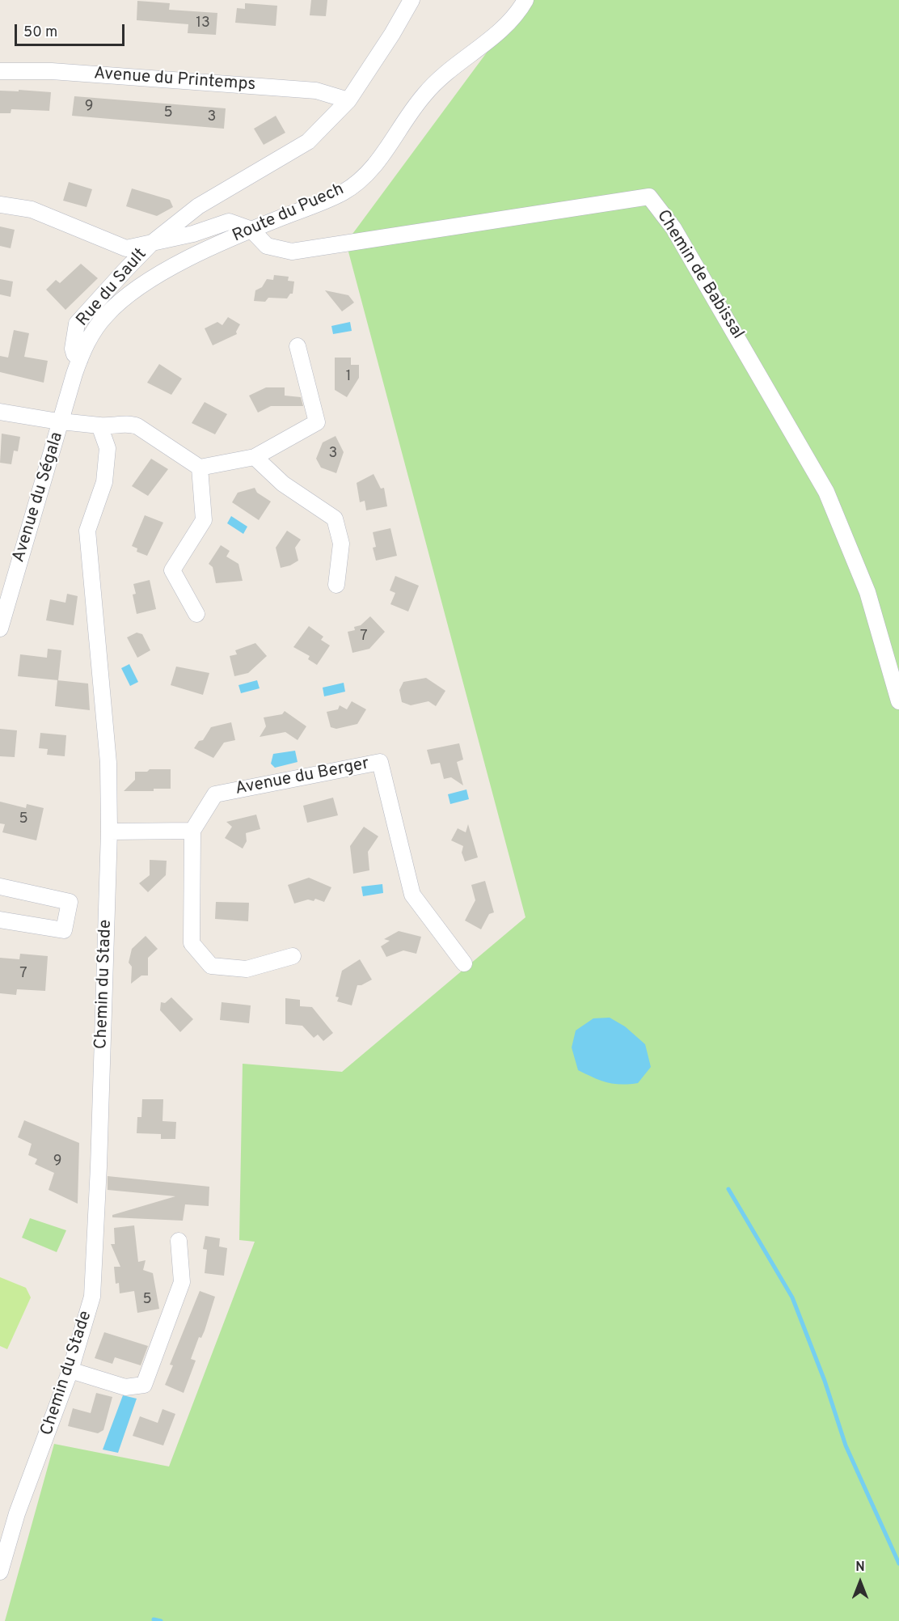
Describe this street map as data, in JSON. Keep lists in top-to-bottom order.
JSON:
{
  "streets": {
    "street": [
      "Avenue du Printemps",
      "Route du Puech",
      "Chemin de Babissal",
      "Rue du Sault",
      "Avenue du Ségala",
      "Avenue du Berger",
      "Chemin du Stade"
    ]
  },
  "crossings": [
    ["Avenue du Printemps", "Rue du Sault"],
    ["Route du Puech", "Chemin de Babissal"],
    ["Route du Puech", "Rue du Sault"],
    ["Route du Puech", "Avenue du Ségala"]
  ],
  "house_numbers": [
    "13",
    "9",
    "5",
    "3",
    "1",
    "3",
    "7",
    "5",
    "7",
    "9",
    "5"
  ],
  "scale_bar": "50 m",
  "north": "top"
}
